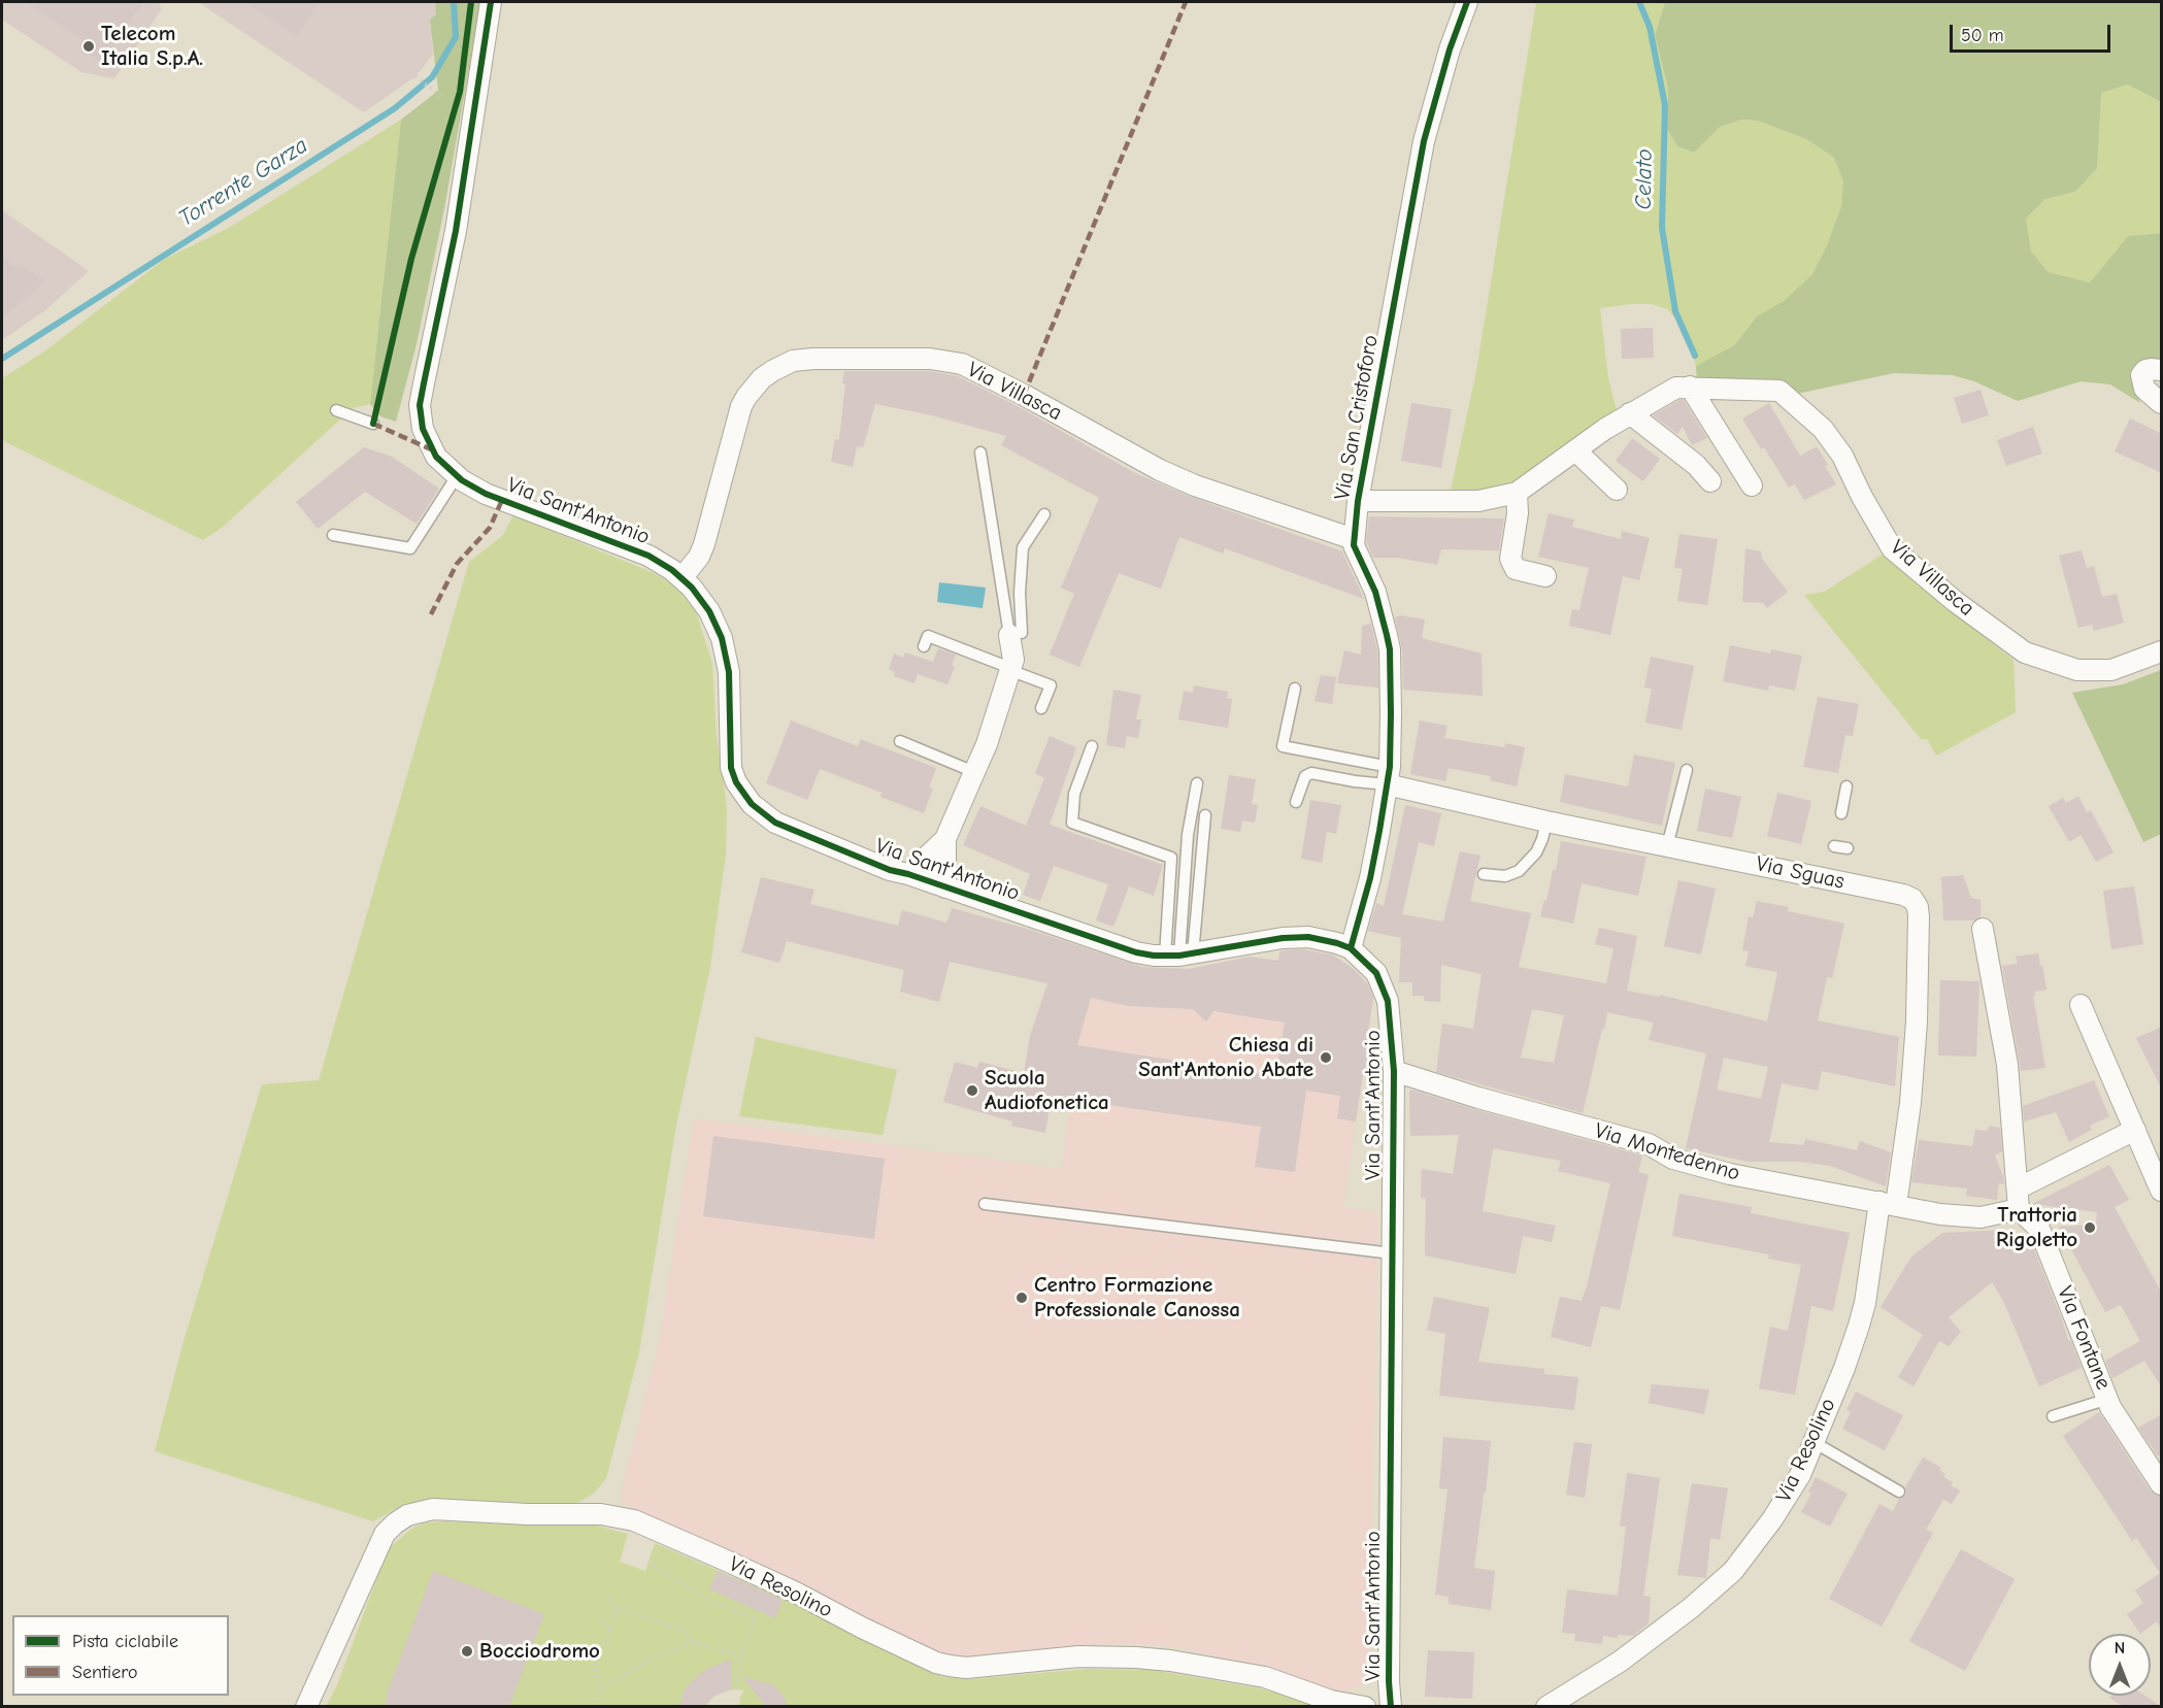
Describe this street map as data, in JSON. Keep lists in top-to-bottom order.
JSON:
{
  "streets": {
    "street": [
      "Via Villasca",
      "Via San Cristoforo",
      "Via Sant'Antonio",
      "Via Sguas",
      "Via Montedenno",
      "Via Fontane",
      "Via Resolino"
    ]
  },
  "crossings": [
    ["Via Villasca", "Via San Cristoforo"],
    ["Via Villasca", "Via Sant'Antonio"],
    ["Via San Cristoforo", "Via Sant'Antonio"],
    ["Via San Cristoforo", "Via Sguas"],
    ["Via Sant'Antonio", "Via Montedenno"],
    ["Via Sguas", "Via Montedenno"],
    ["Via Sguas", "Via Resolino"],
    ["Via Montedenno", "Via Fontane"],
    ["Via Montedenno", "Via Resolino"]
  ],
  "water": ["Celato", "Torrente Garza"],
  "places": [
    "Telecom Italia S.p.A.",
    "Chiesa di Sant'Antonio Abate",
    "Scuola Audiofonetica",
    "Trattoria Rigoletto",
    "Centro Formazione Professionale Canossa",
    "Bocciodromo"
  ],
  "legend": ["Pista ciclabile", "Sentiero"],
  "scale_bar": "50 m",
  "north": "top"
}
